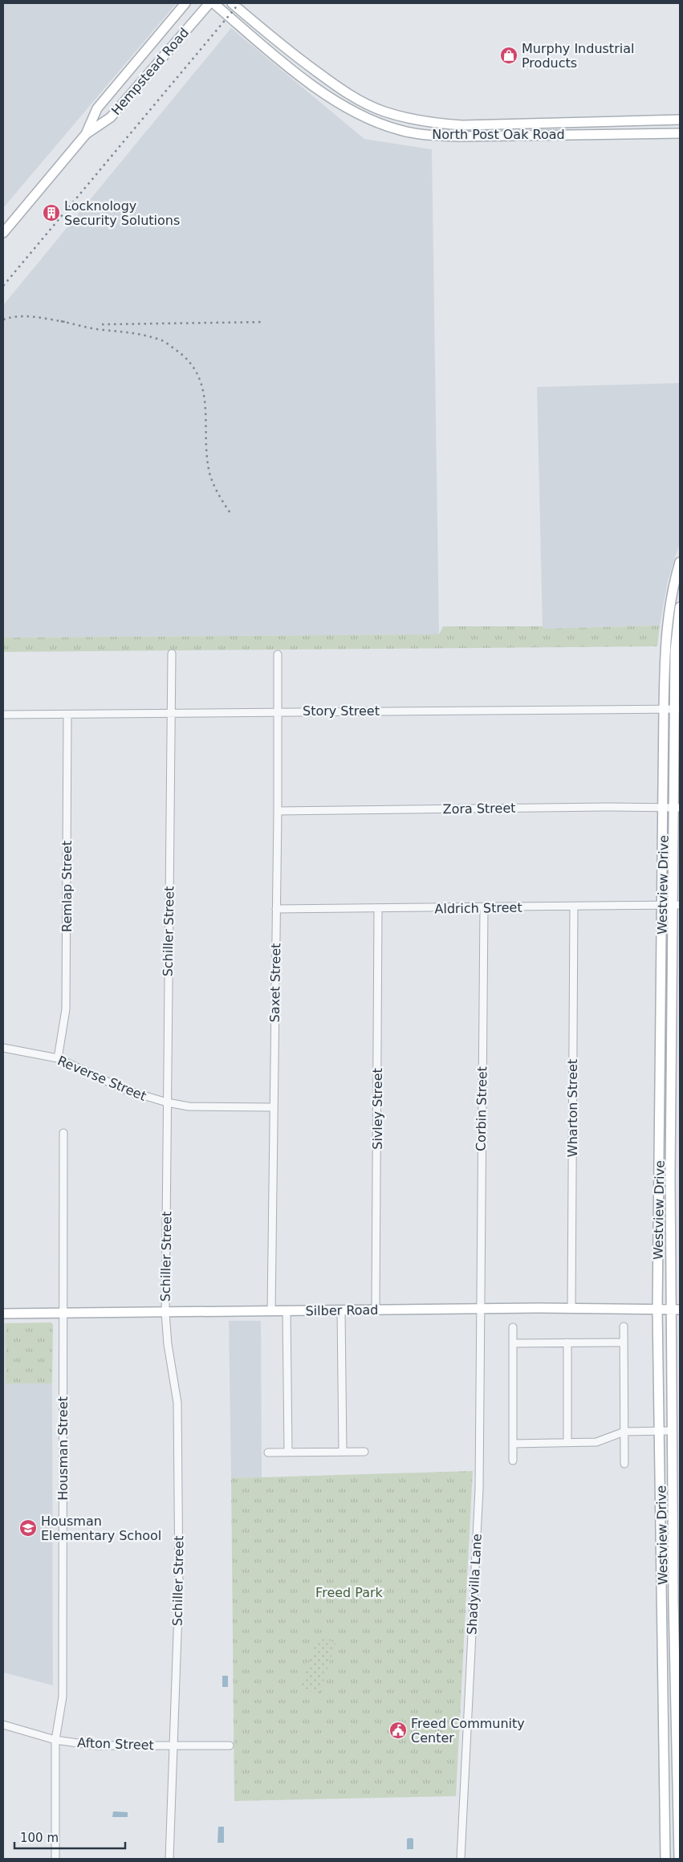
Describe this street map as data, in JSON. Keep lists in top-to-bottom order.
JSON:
{
  "streets": {
    "main road": [
      "Hempstead Road",
      "North Post Oak Road",
      "Westview Drive",
      "Silber Road"
    ],
    "street": [
      "Story Street",
      "Zora Street",
      "Remlap Street",
      "Aldrich Street",
      "Schiller Street",
      "Saxet Street",
      "Reverse Street",
      "Wharton Street",
      "Sivley Street",
      "Corbin Street",
      "Housman Street",
      "Shadyvilla Lane",
      "Afton Street"
    ]
  },
  "crossings": [
    ["Story Street", "Westview Drive"],
    ["Story Street", "Remlap Street"],
    ["Story Street", "Schiller Street"],
    ["Story Street", "Saxet Street"],
    ["Zora Street", "Westview Drive"],
    ["Zora Street", "Saxet Street"],
    ["Westview Drive", "Aldrich Street"],
    ["Westview Drive", "Silber Road"],
    ["Remlap Street", "Reverse Street"],
    ["Aldrich Street", "Saxet Street"],
    ["Aldrich Street", "Wharton Street"],
    ["Aldrich Street", "Sivley Street"],
    ["Aldrich Street", "Corbin Street"],
    ["Schiller Street", "Reverse Street"],
    ["Schiller Street", "Silber Road"],
    ["Schiller Street", "Afton Street"],
    ["Saxet Street", "Reverse Street"],
    ["Saxet Street", "Silber Road"],
    ["Wharton Street", "Silber Road"],
    ["Sivley Street", "Silber Road"],
    ["Corbin Street", "Silber Road"],
    ["Corbin Street", "Shadyvilla Lane"],
    ["Silber Road", "Housman Street"],
    ["Silber Road", "Shadyvilla Lane"],
    ["Housman Street", "Afton Street"]
  ],
  "parks": ["Freed Park"],
  "places": {
    "shop": ["Murphy Industrial Products"],
    "building": ["Locknology Security Solutions"],
    "school or university": ["Housman Elementary School"],
    "public building": ["Freed Community Center"]
  },
  "scale_bar": "100 m"
}
